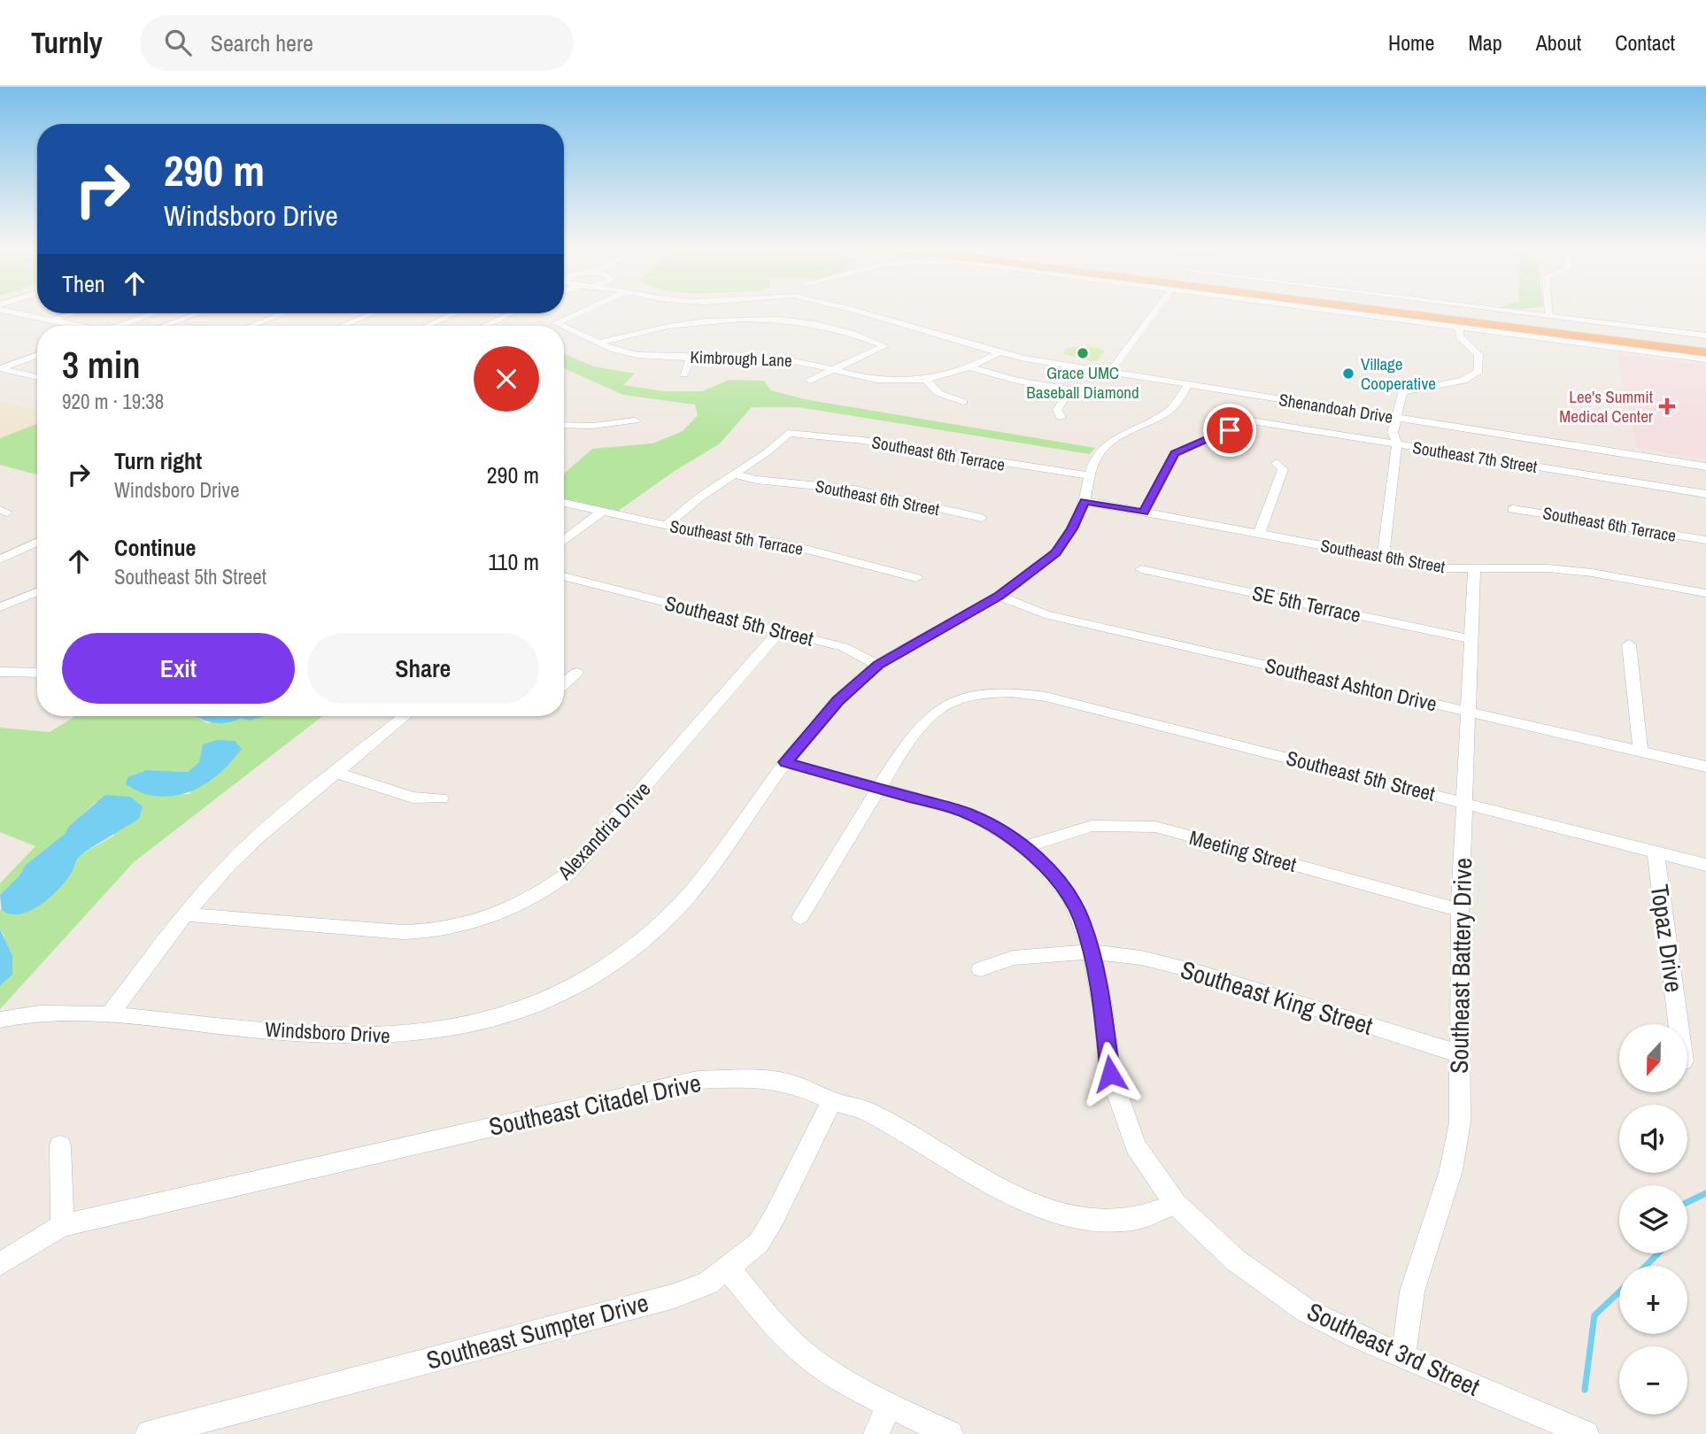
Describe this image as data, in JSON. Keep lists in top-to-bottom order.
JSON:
{
  "streets": {
    "street": [
      "Kimbrough Lane",
      "Shenandoah Drive",
      "Southeast 6th Terrace",
      "Southeast 7th Street",
      "Southeast 6th Street",
      "Southeast 5th Terrace",
      "SE 5th Terrace",
      "Southeast 5th Street",
      "Southeast Ashton Drive",
      "Alexandria Drive",
      "Meeting Street",
      "Topaz Drive",
      "Southeast Battery Drive",
      "Southeast King Street",
      "Windsboro Drive",
      "Southeast Citadel Drive",
      "Southeast Sumpter Drive",
      "Southeast 3rd Street"
    ]
  },
  "crossings": [
    ["Kimbrough Lane", "Shenandoah Drive"],
    ["Southeast 6th Terrace", "Southeast 6th Street"],
    ["Southeast 7th Street", "Southeast 6th Street"],
    ["Southeast 6th Street", "Southeast Battery Drive"],
    ["SE 5th Terrace", "Southeast Battery Drive"],
    ["Southeast 5th Street", "Alexandria Drive"],
    ["Southeast 5th Street", "Topaz Drive"],
    ["Southeast 5th Street", "Southeast Battery Drive"],
    ["Southeast 5th Street", "Windsboro Drive"],
    ["Southeast 5th Street", "Southeast 3rd Street"],
    ["Southeast Ashton Drive", "Southeast Battery Drive"],
    ["Meeting Street", "Southeast Battery Drive"],
    ["Meeting Street", "Southeast 3rd Street"],
    ["Southeast Battery Drive", "Southeast King Street"],
    ["Southeast Battery Drive", "Southeast 3rd Street"],
    ["Southeast King Street", "Southeast 3rd Street"],
    ["Windsboro Drive", "Southeast 3rd Street"],
    ["Southeast Citadel Drive", "Southeast Sumpter Drive"],
    ["Southeast Citadel Drive", "Southeast 3rd Street"]
  ],
  "places": {
    "other": ["Grace UMC Baseball Diamond", "Village Cooperative"],
    "health": ["Lee's Summit Medical Center"]
  },
  "north": "bottom",
  "page": {
    "header": "Turnly",
    "search": "Search here",
    "nav": [
      "Home",
      "Map",
      "About",
      "Contact"
    ],
    "turn": ["290 m", "Windsboro Drive"],
    "then": "Then",
    "heading": ["3 min", "920 m · 19:38"],
    "list": [
      {
        "name": "Turn right",
        "note": "Windsboro Drive",
        "value": "290 m"
      },
      {
        "name": "Continue",
        "note": "Southeast 5th Street",
        "value": "110 m"
      }
    ],
    "buttons": ["Exit", "Share"],
    "map_buttons": ["+", "−"]
  }
}
